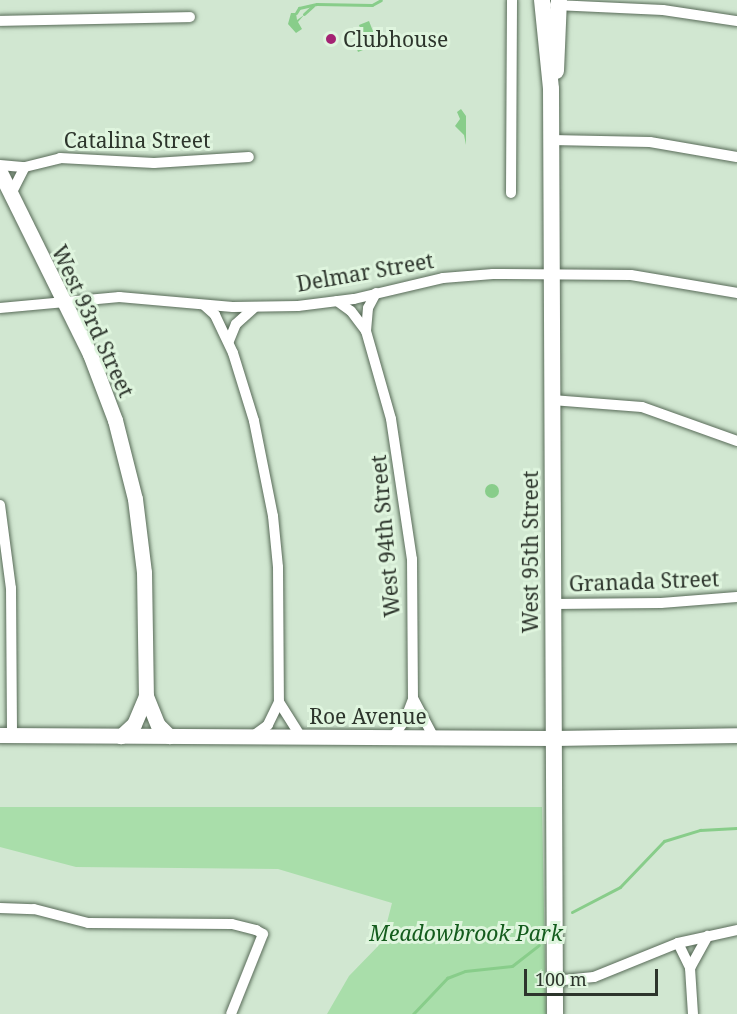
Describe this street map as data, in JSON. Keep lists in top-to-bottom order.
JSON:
{
  "streets": {
    "main road": ["West 93rd Street", "West 95th Street", "Roe Avenue"],
    "street": [
      "Catalina Street",
      "Delmar Street",
      "West 94th Street",
      "Granada Street"
    ]
  },
  "crossings": [
    ["Delmar Street", "West 93rd Street"],
    ["Delmar Street", "West 94th Street"],
    ["Delmar Street", "West 95th Street"],
    ["West 93rd Street", "Roe Avenue"],
    ["West 94th Street", "Roe Avenue"],
    ["West 95th Street", "Granada Street"],
    ["West 95th Street", "Roe Avenue"]
  ],
  "parks": ["Meadowbrook Park"],
  "places": ["Clubhouse"],
  "scale_bar": "100 m"
}
